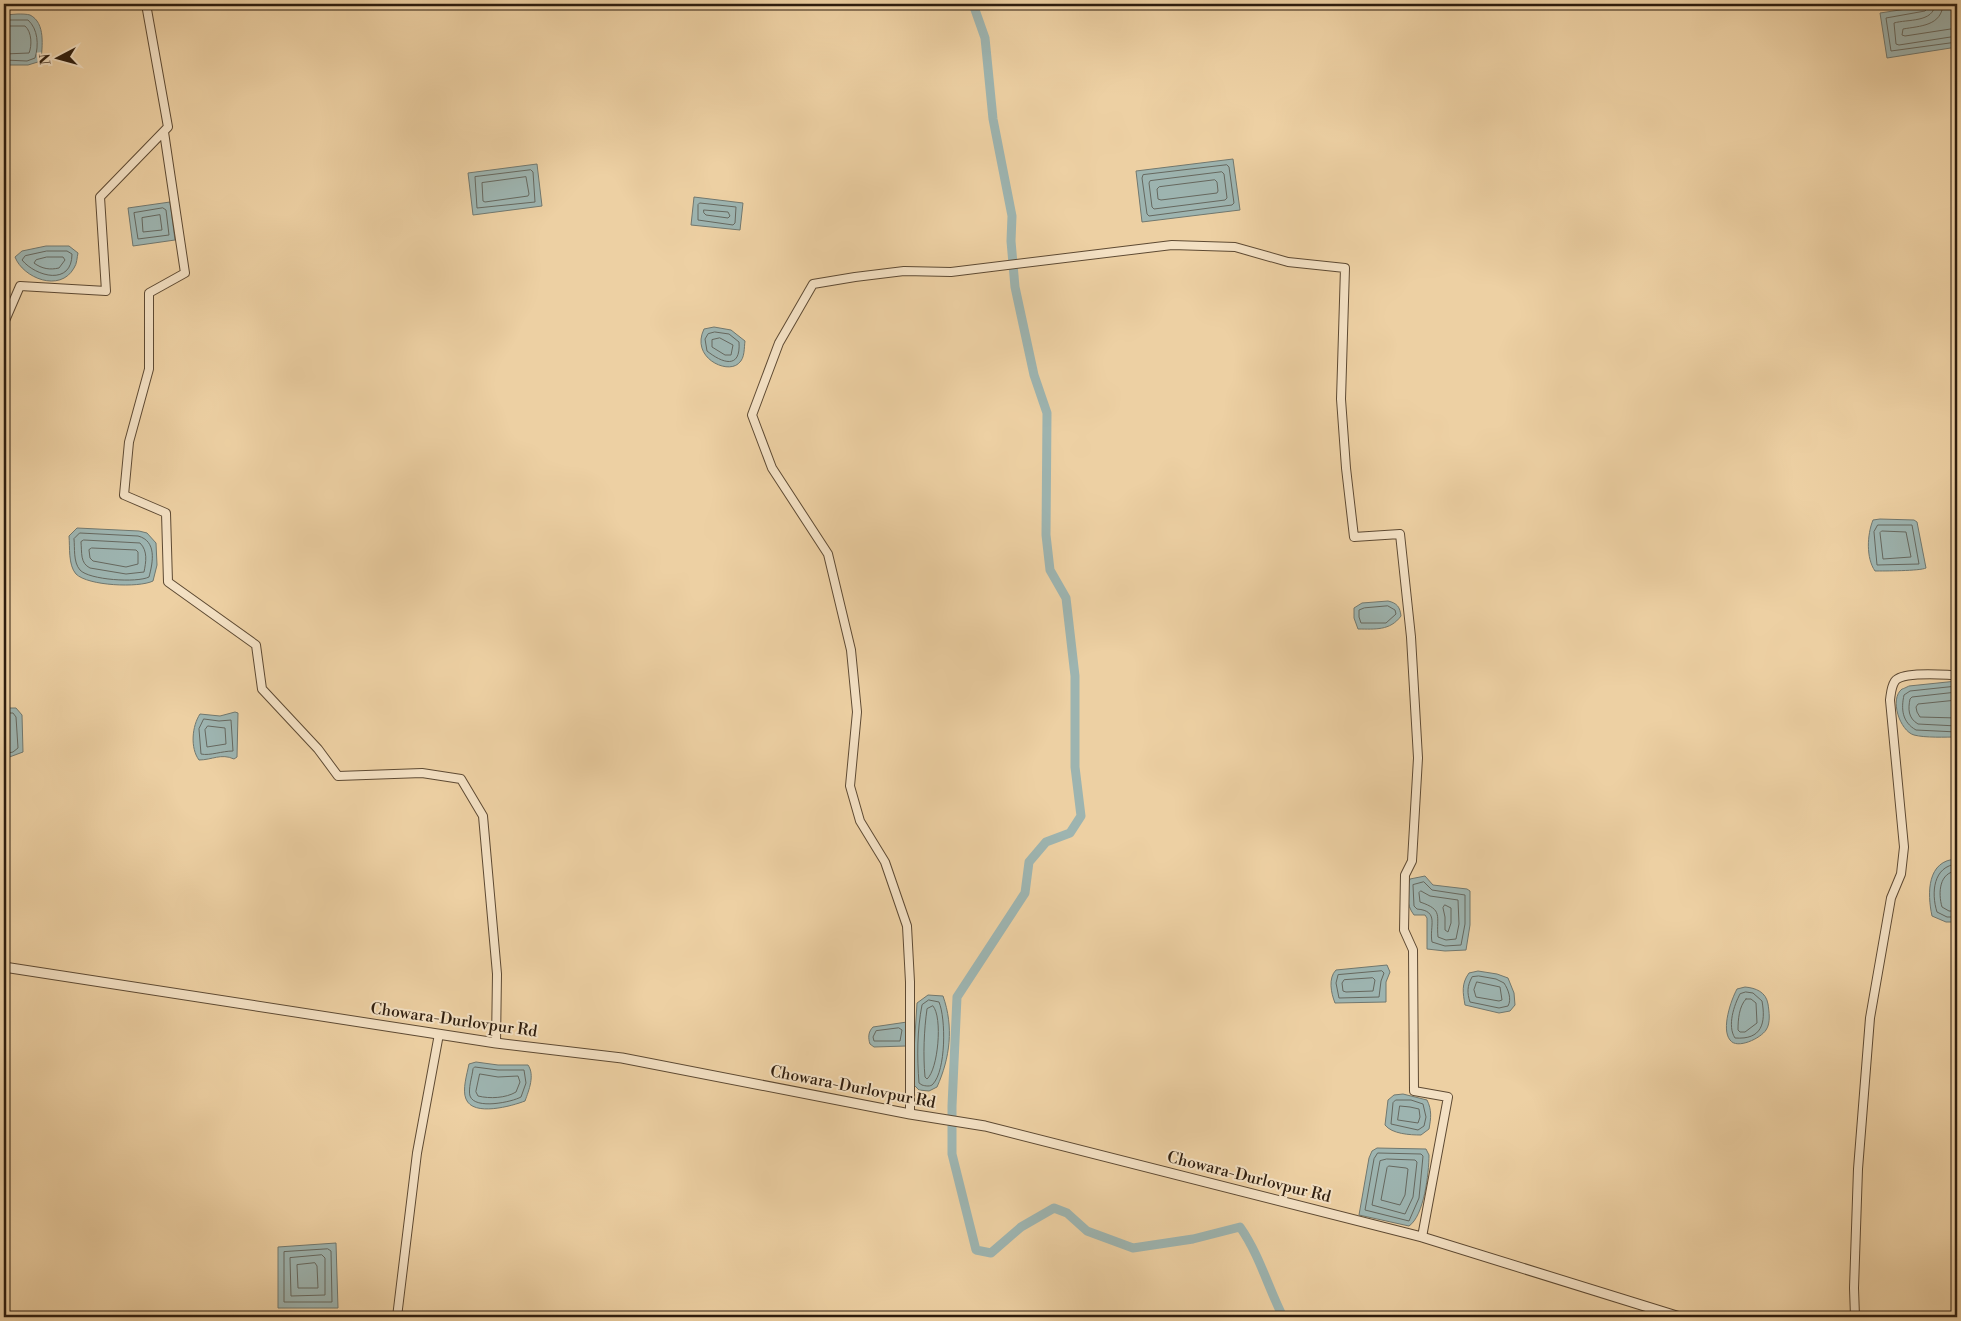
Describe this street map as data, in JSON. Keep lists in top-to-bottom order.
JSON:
{
  "streets": {
    "street": ["Chowara-Durlovpur Rd"]
  },
  "north": "left"
}
